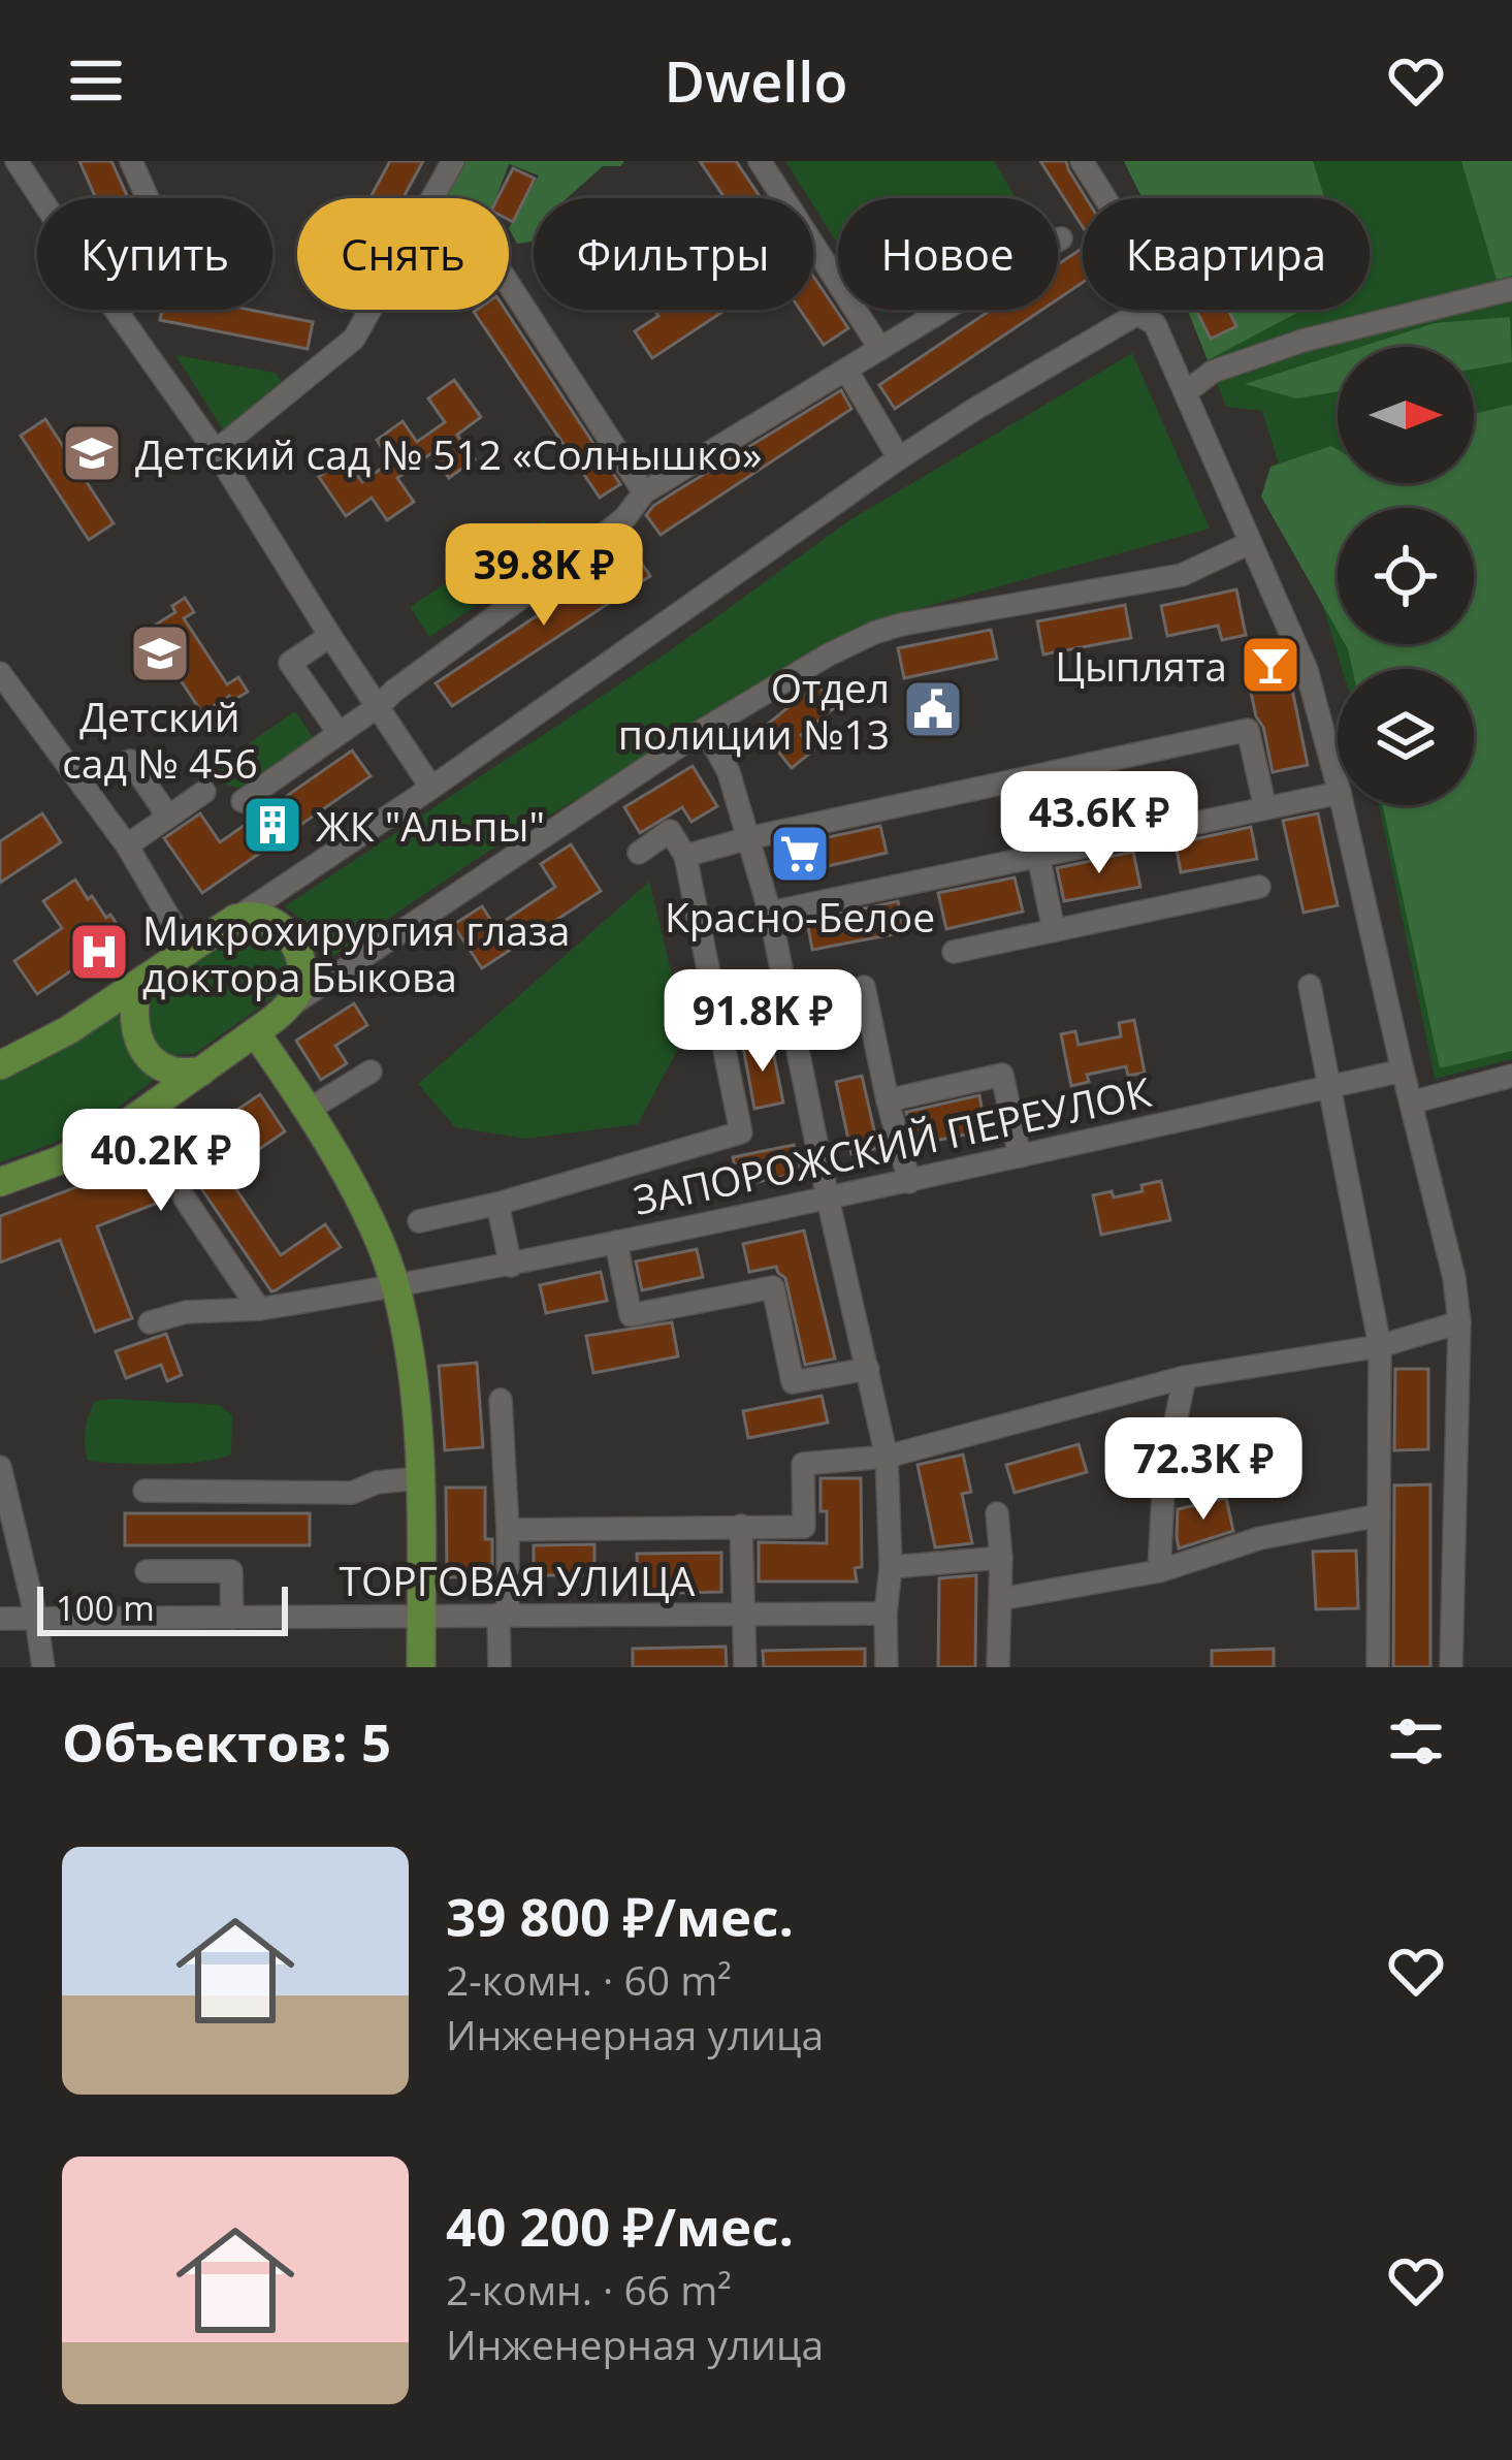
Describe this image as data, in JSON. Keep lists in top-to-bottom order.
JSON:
{
  "streets": {
    "street": ["ЗАПОРОЖСКИЙ ПЕРЕУЛОК", "ТОРГОВАЯ УЛИЦА"]
  },
  "places": {
    "school or university": ["Детский сад № 512 «Солнышко»", "Детский сад № 456"],
    "bar": ["Цыплята"],
    "public building": ["Отдел полиции №13"],
    "building": ["ЖК \"Альпы\""],
    "supermarket": ["Красно-Белое"],
    "hospital": ["Микрохирургия глаза доктора Быкова"]
  },
  "scale_bar": "100 m",
  "north": "right",
  "page": {
    "header": "Dwello",
    "chip": [
      "Купить",
      "Снять",
      "Фильтры",
      "Новое",
      "Квартира"
    ],
    "price": [
      "39.8K ₽",
      "43.6K ₽",
      "91.8K ₽",
      "40.2K ₽",
      "72.3K ₽"
    ],
    "scale": "100 m",
    "heading": "Объектов: 5",
    "list": [
      {
        "name": "39 800 ₽/мес.",
        "note": "2-комн. · 60 m² · Инженерная улица"
      },
      {
        "name": "40 200 ₽/мес.",
        "note": "2-комн. · 66 m² · Инженерная улица"
      }
    ]
  }
}
